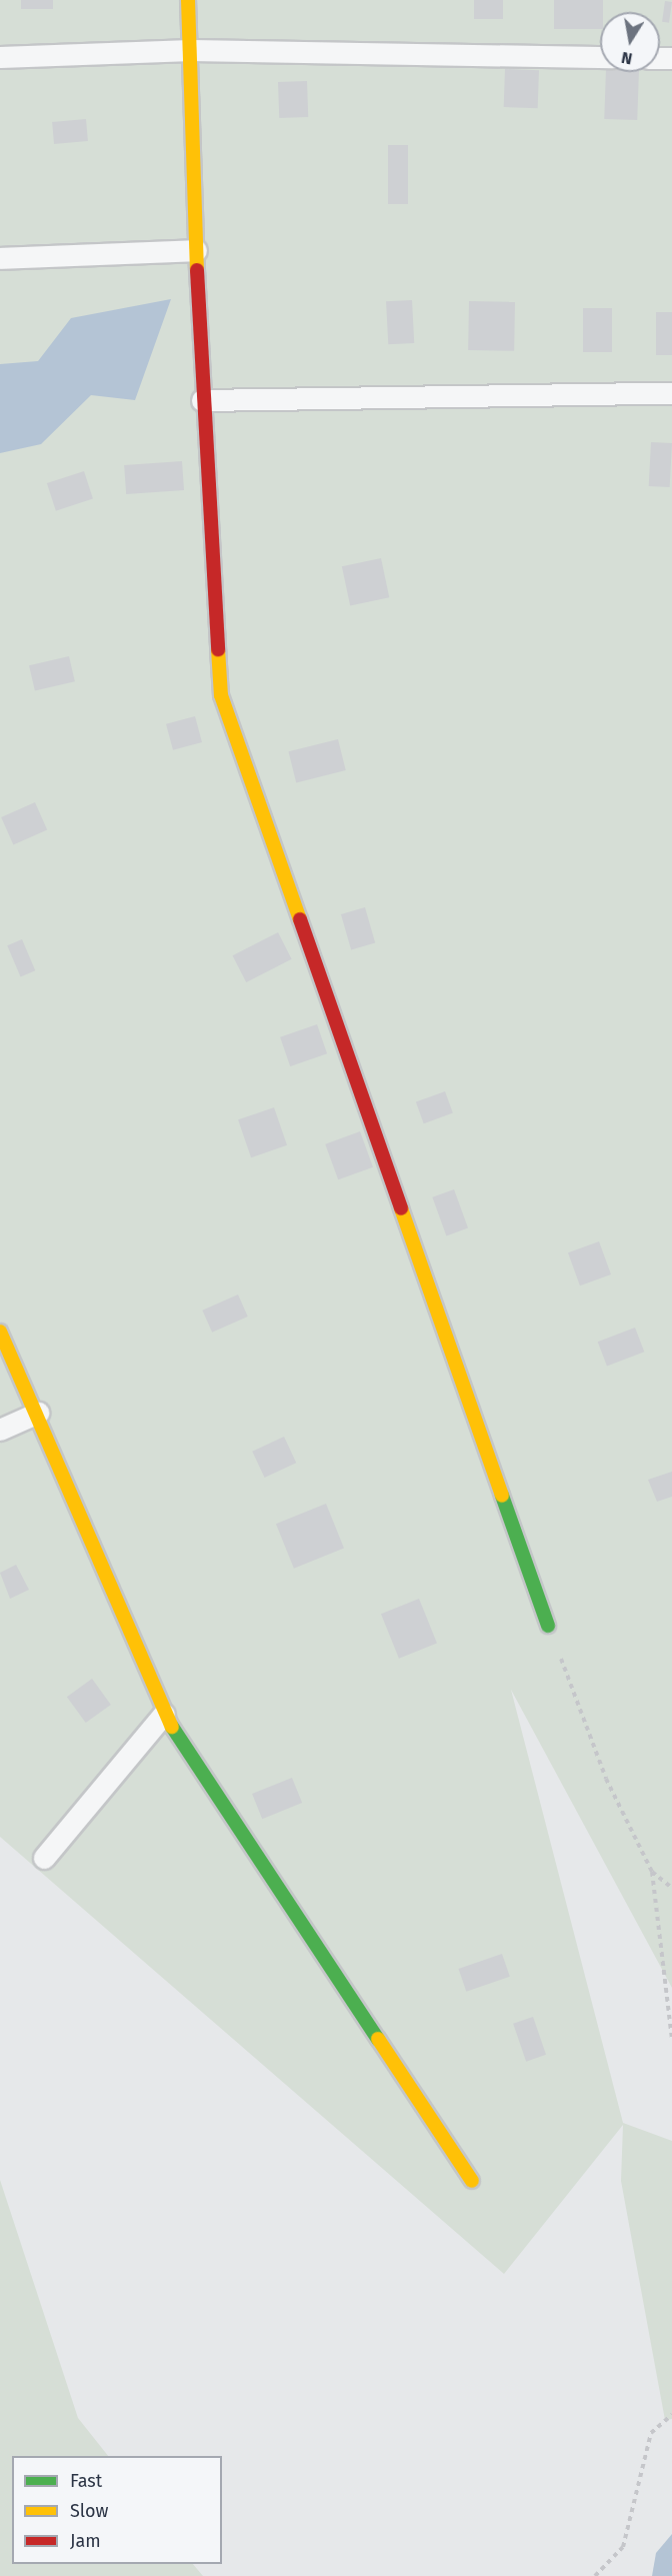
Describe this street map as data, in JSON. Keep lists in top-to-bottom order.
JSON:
{
  "legend": ["Fast", "Slow", "Jam"],
  "north": "bottom"
}
